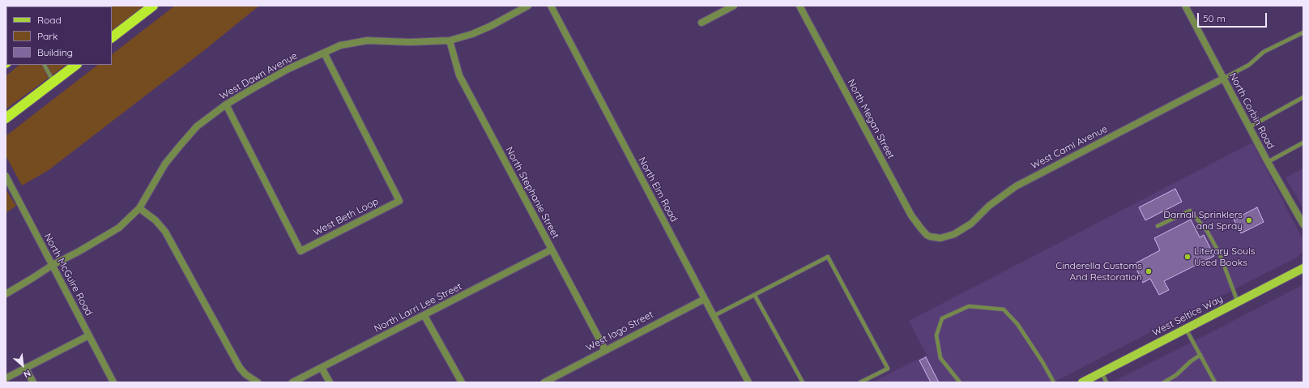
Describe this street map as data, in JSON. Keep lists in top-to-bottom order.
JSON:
{
  "streets": {
    "main road": ["West Seltice Way"],
    "street": [
      "West Dawn Avenue",
      "North Corbin Road",
      "North Megan Street",
      "West Cami Avenue",
      "North Elm Road",
      "North Stephanie Street",
      "West Beth Loop",
      "North McGuire Road",
      "North Larri Lee Street",
      "West Iago Street"
    ]
  },
  "crossings": [
    ["West Dawn Avenue", "North Stephanie Street"],
    ["West Dawn Avenue", "West Beth Loop"],
    ["West Dawn Avenue", "North McGuire Road"],
    ["North Corbin Road", "West Cami Avenue"],
    ["North Megan Street", "West Cami Avenue"],
    ["North Elm Road", "West Iago Street"],
    ["North Stephanie Street", "North Larri Lee Street"],
    ["North Stephanie Street", "West Iago Street"]
  ],
  "places": ["Darnall Sprinklers and Spray", "Literary Souls Used Books", "Cinderella Customs And Restoration"],
  "legend": ["Road", "Park", "Building"],
  "scale_bar": "50 m",
  "north": "bottom right"
}
